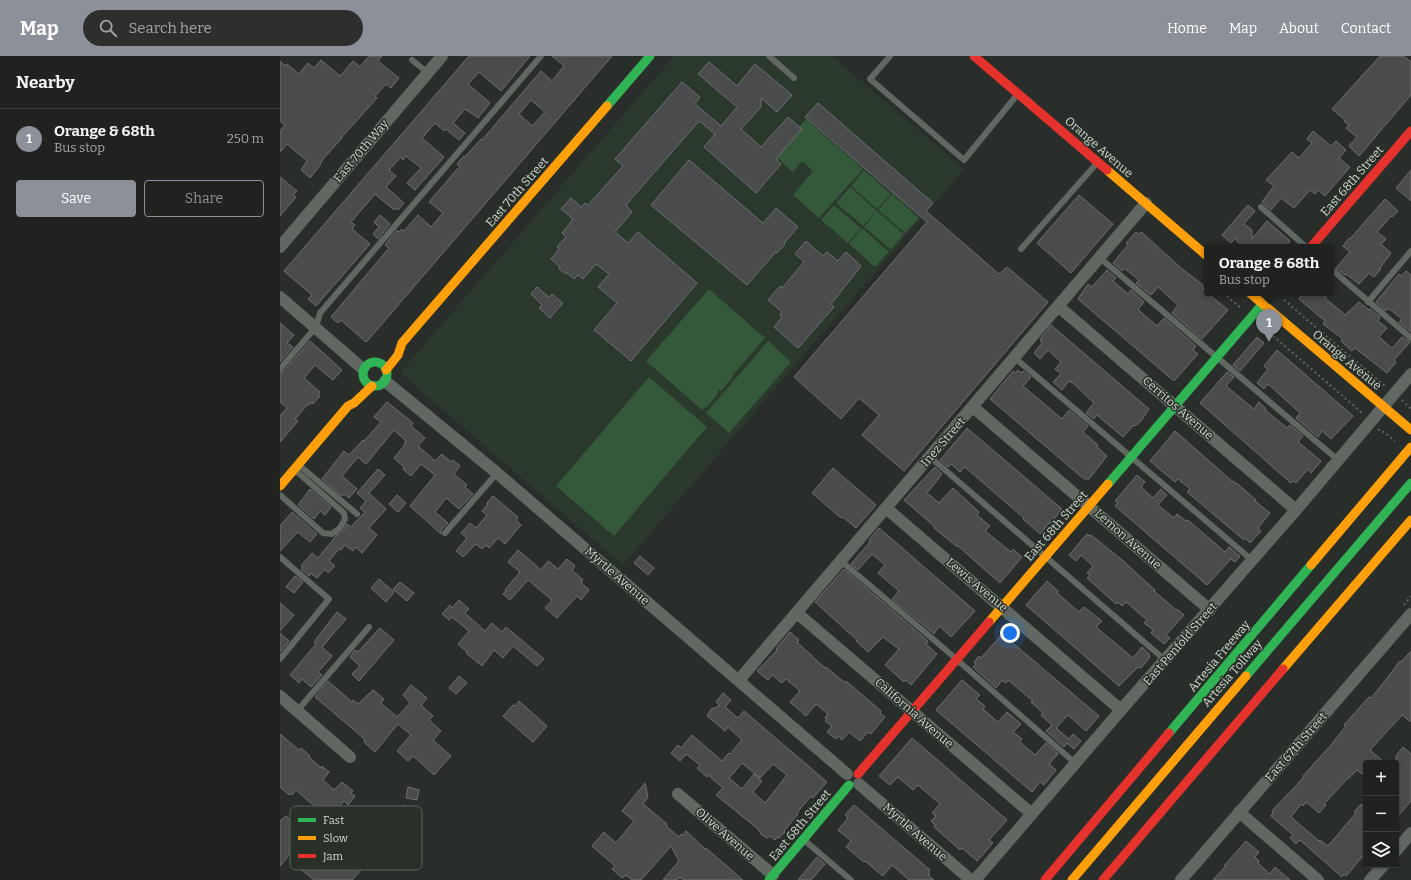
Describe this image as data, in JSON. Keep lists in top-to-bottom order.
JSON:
{
  "streets": {
    "main road": [
      "Orange Avenue",
      "East 68th Street",
      "East 70th Street",
      "Artesia Freeway",
      "Artesia Tollway"
    ],
    "street": [
      "East 70th Way",
      "Cerritos Avenue",
      "Inez Street",
      "Lemon Avenue",
      "Myrtle Avenue",
      "Lewis Avenue",
      "East Penfold Street",
      "California Avenue",
      "East 67th Street",
      "Olive Avenue"
    ]
  },
  "crossings": [
    ["Orange Avenue", "East 68th Street"],
    ["Orange Avenue", "Inez Street"],
    ["Orange Avenue", "East Penfold Street"],
    ["East 68th Street", "Cerritos Avenue"],
    ["East 68th Street", "Lemon Avenue"],
    ["East 68th Street", "Myrtle Avenue"],
    ["East 68th Street", "Lewis Avenue"],
    ["East 68th Street", "California Avenue"],
    ["East 68th Street", "Olive Avenue"],
    ["East 70th Street", "Myrtle Avenue"],
    ["Cerritos Avenue", "Inez Street"],
    ["Cerritos Avenue", "East Penfold Street"],
    ["Inez Street", "Lemon Avenue"],
    ["Inez Street", "Myrtle Avenue"],
    ["Inez Street", "Lewis Avenue"],
    ["Inez Street", "California Avenue"],
    ["Lemon Avenue", "East Penfold Street"],
    ["Lewis Avenue", "East Penfold Street"],
    ["East Penfold Street", "California Avenue"]
  ],
  "legend": ["Fast", "Slow", "Jam"],
  "page": {
    "header": "Map",
    "search": "Search here",
    "nav": [
      "Home",
      "Map",
      "About",
      "Contact"
    ],
    "heading": "Nearby",
    "list": [
      {
        "mark": "1",
        "name": "Orange & 68th",
        "note": "Bus stop",
        "value": "250 m"
      }
    ],
    "buttons": ["Save", "Share"],
    "popup": ["Orange & 68th", "Bus stop"],
    "pins": "1",
    "map_buttons": ["+", "−"]
  }
}
